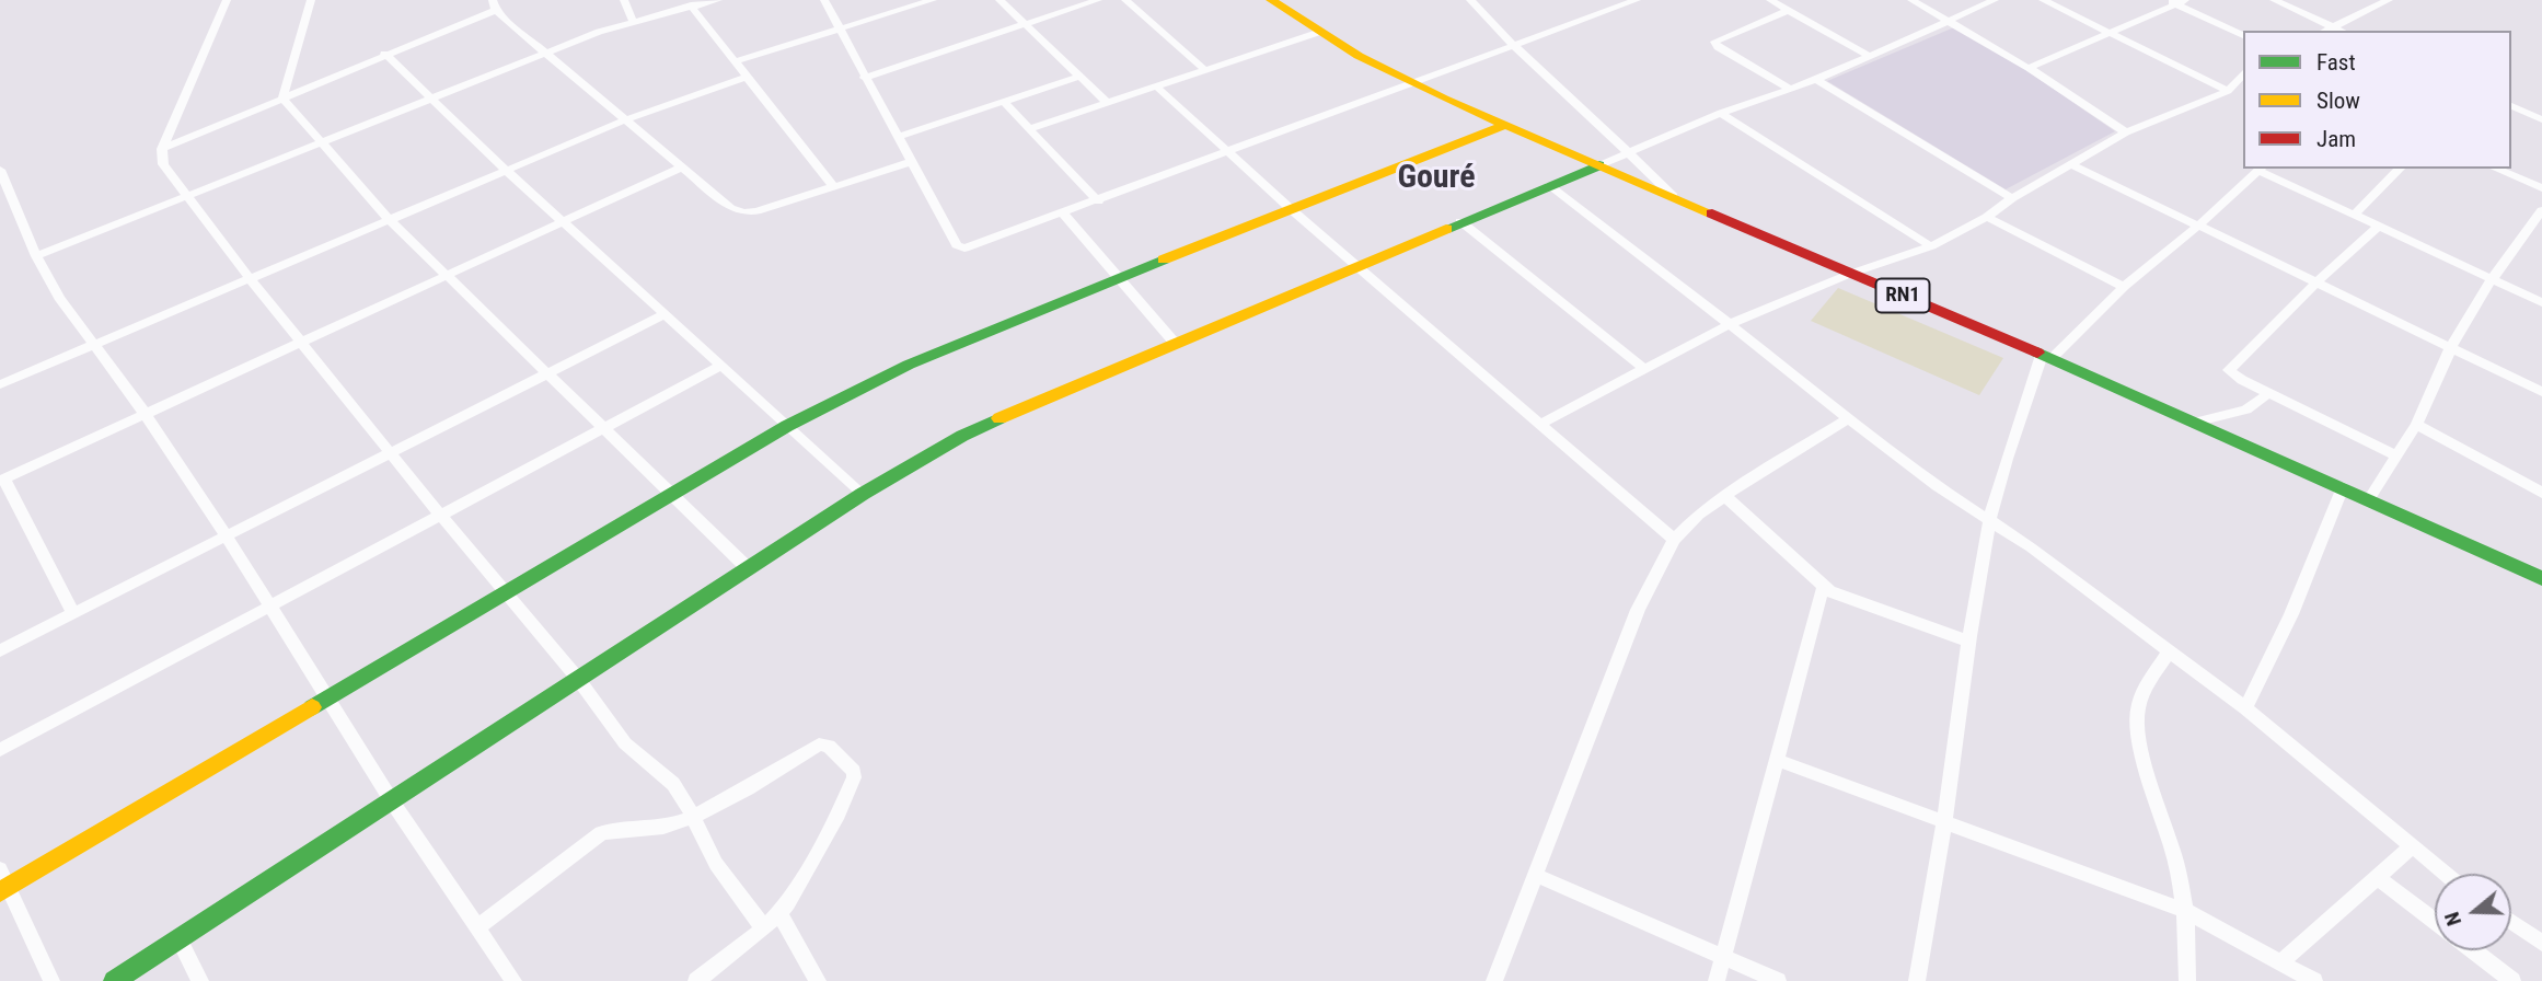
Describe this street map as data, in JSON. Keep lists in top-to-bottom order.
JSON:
{
  "streets": {
    "main road": ["RN1"]
  },
  "districts": ["Gouré"],
  "legend": ["Fast", "Slow", "Jam"],
  "north": "left"
}
